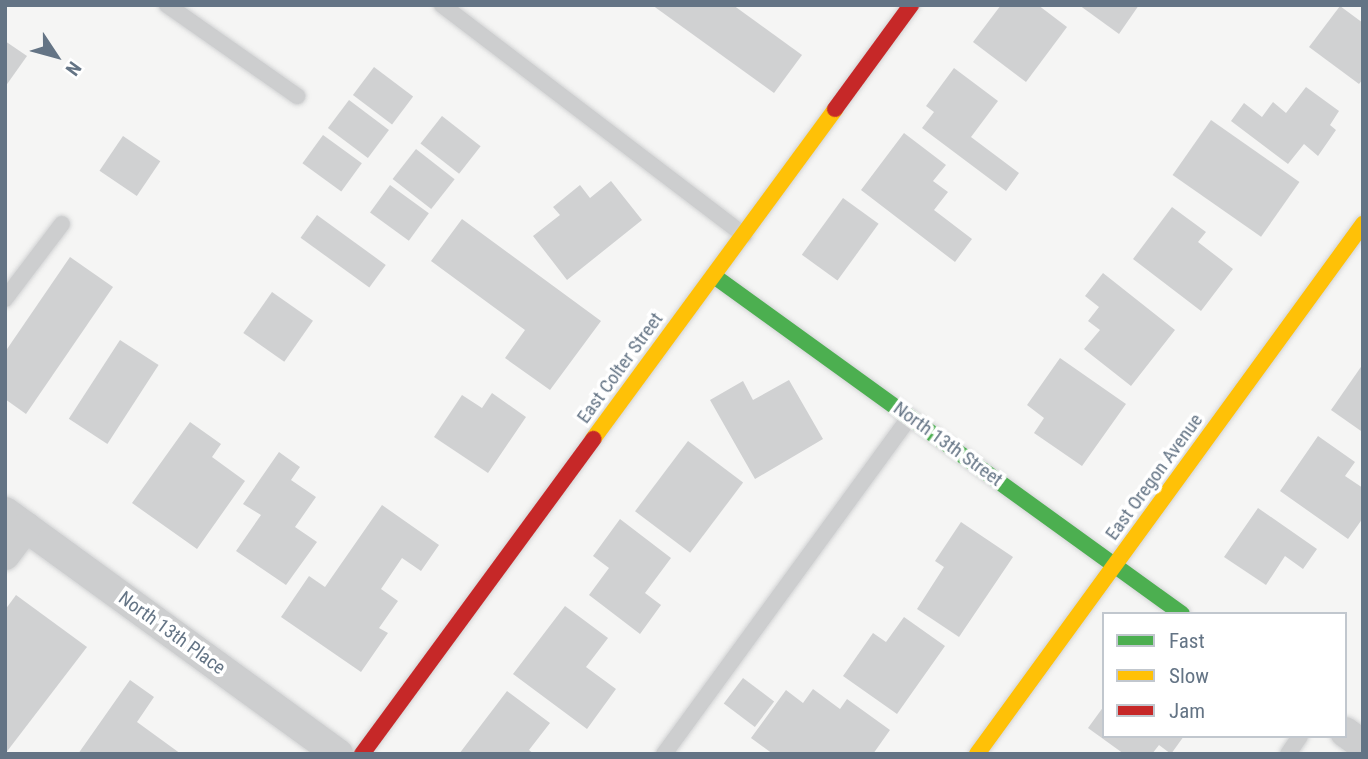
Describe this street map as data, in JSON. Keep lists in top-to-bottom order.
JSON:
{
  "streets": {
    "street": [
      "East Colter Street",
      "North 13th Street",
      "East Oregon Avenue",
      "North 13th Place"
    ]
  },
  "crossings": [
    ["East Colter Street", "North 13th Street"],
    ["North 13th Street", "East Oregon Avenue"]
  ],
  "legend": ["Fast", "Slow", "Jam"],
  "north": "bottom right"
}
